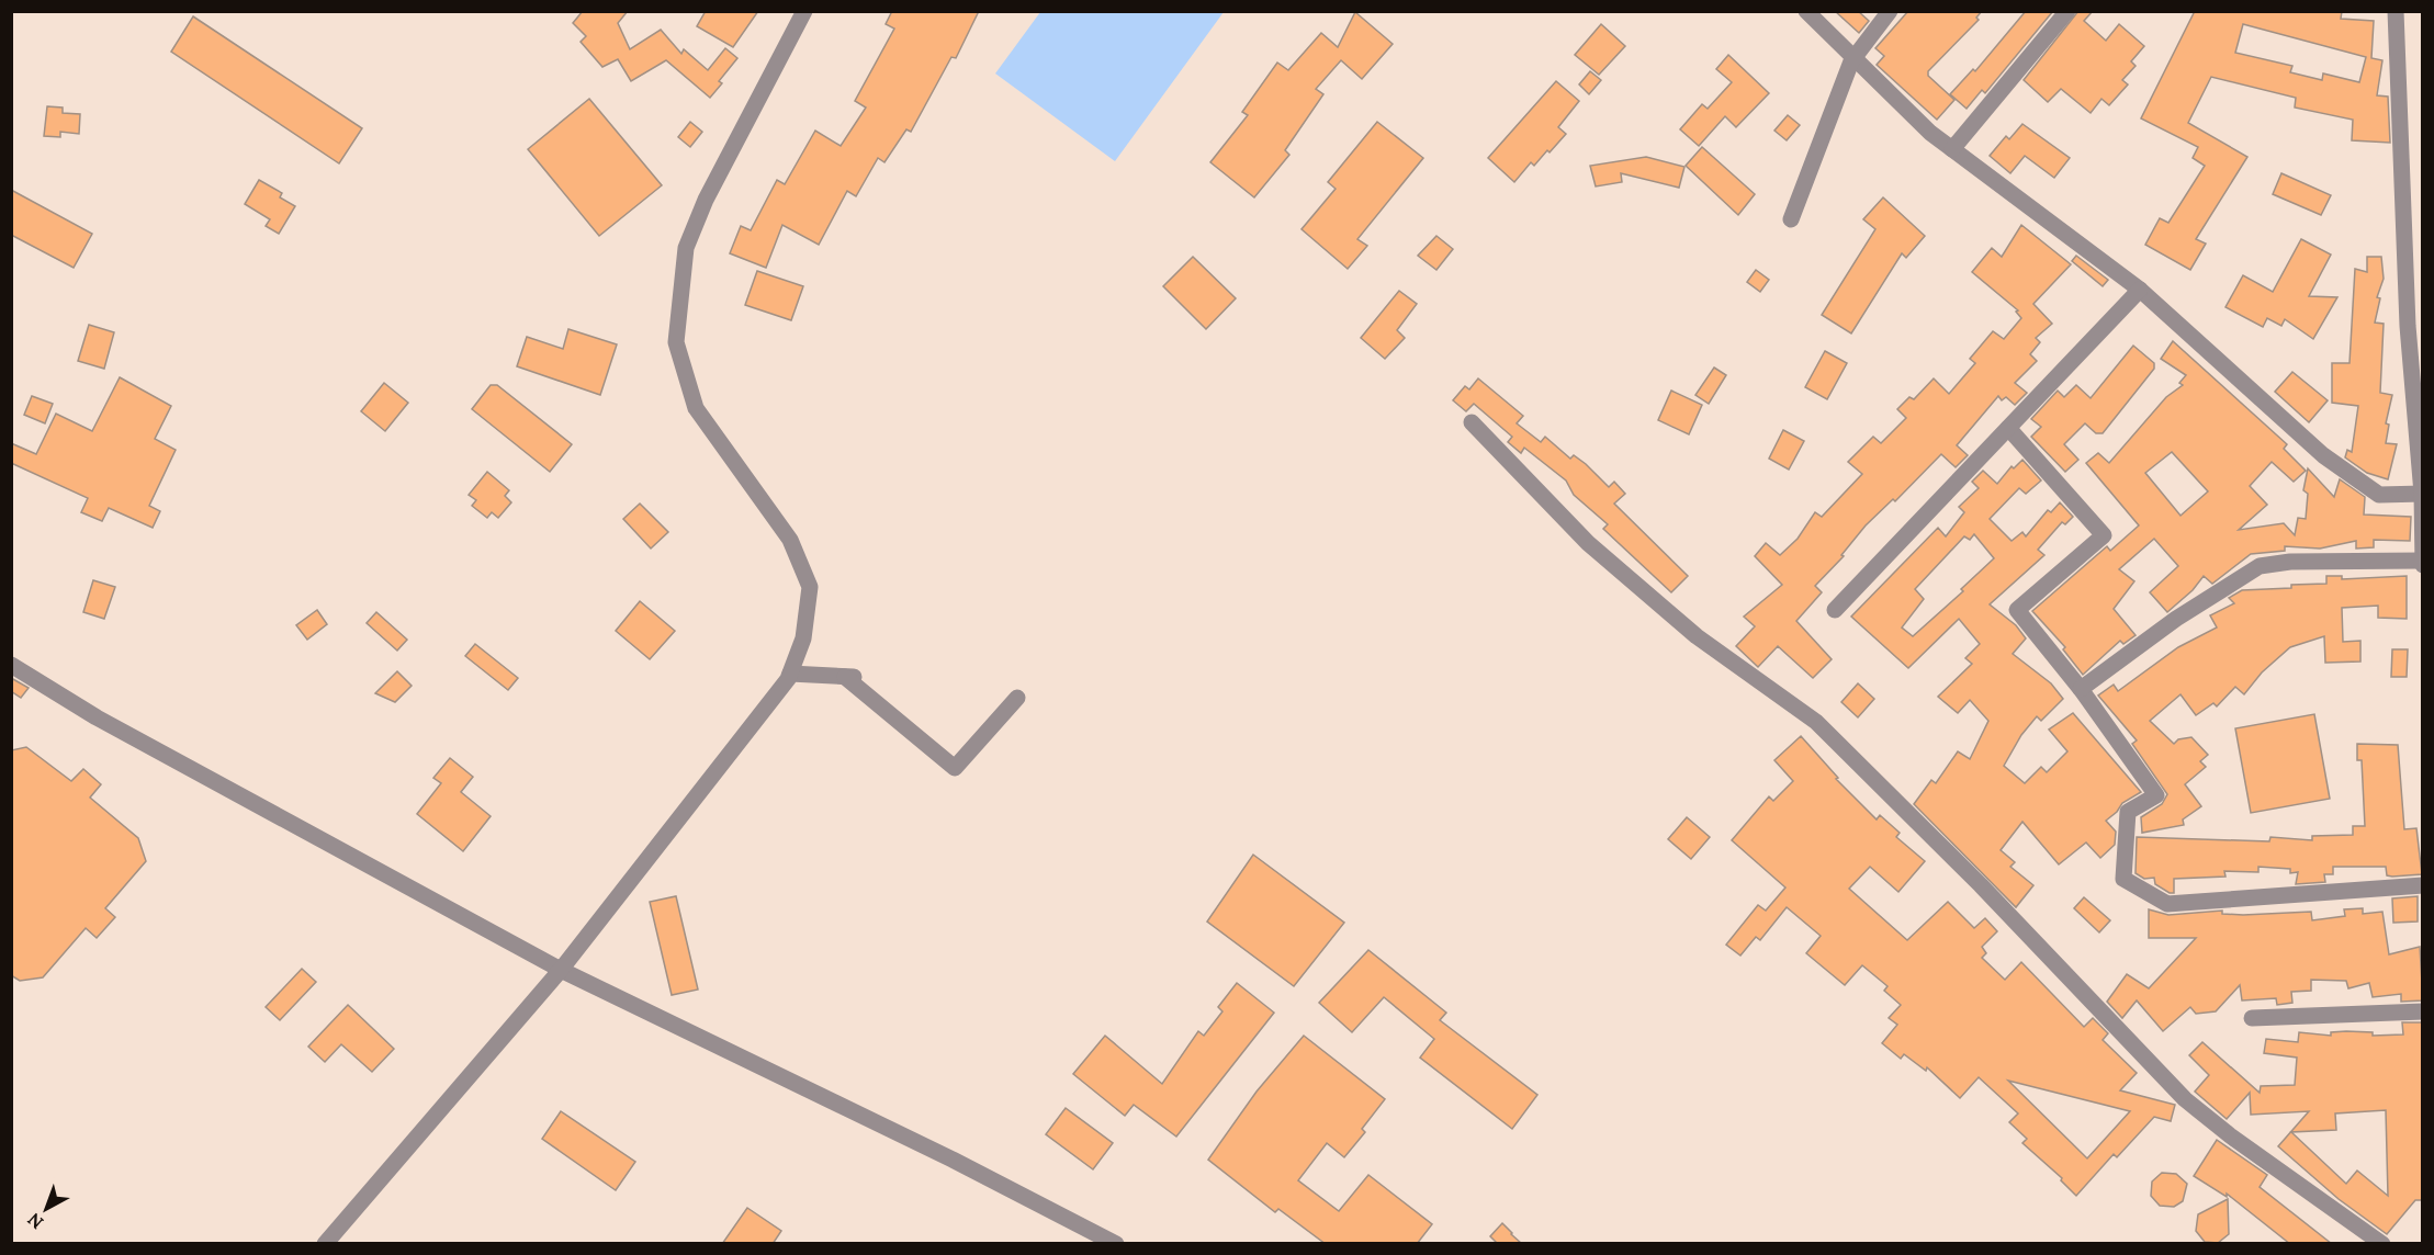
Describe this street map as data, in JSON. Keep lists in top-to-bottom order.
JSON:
{
  "north": "bottom left"
}
